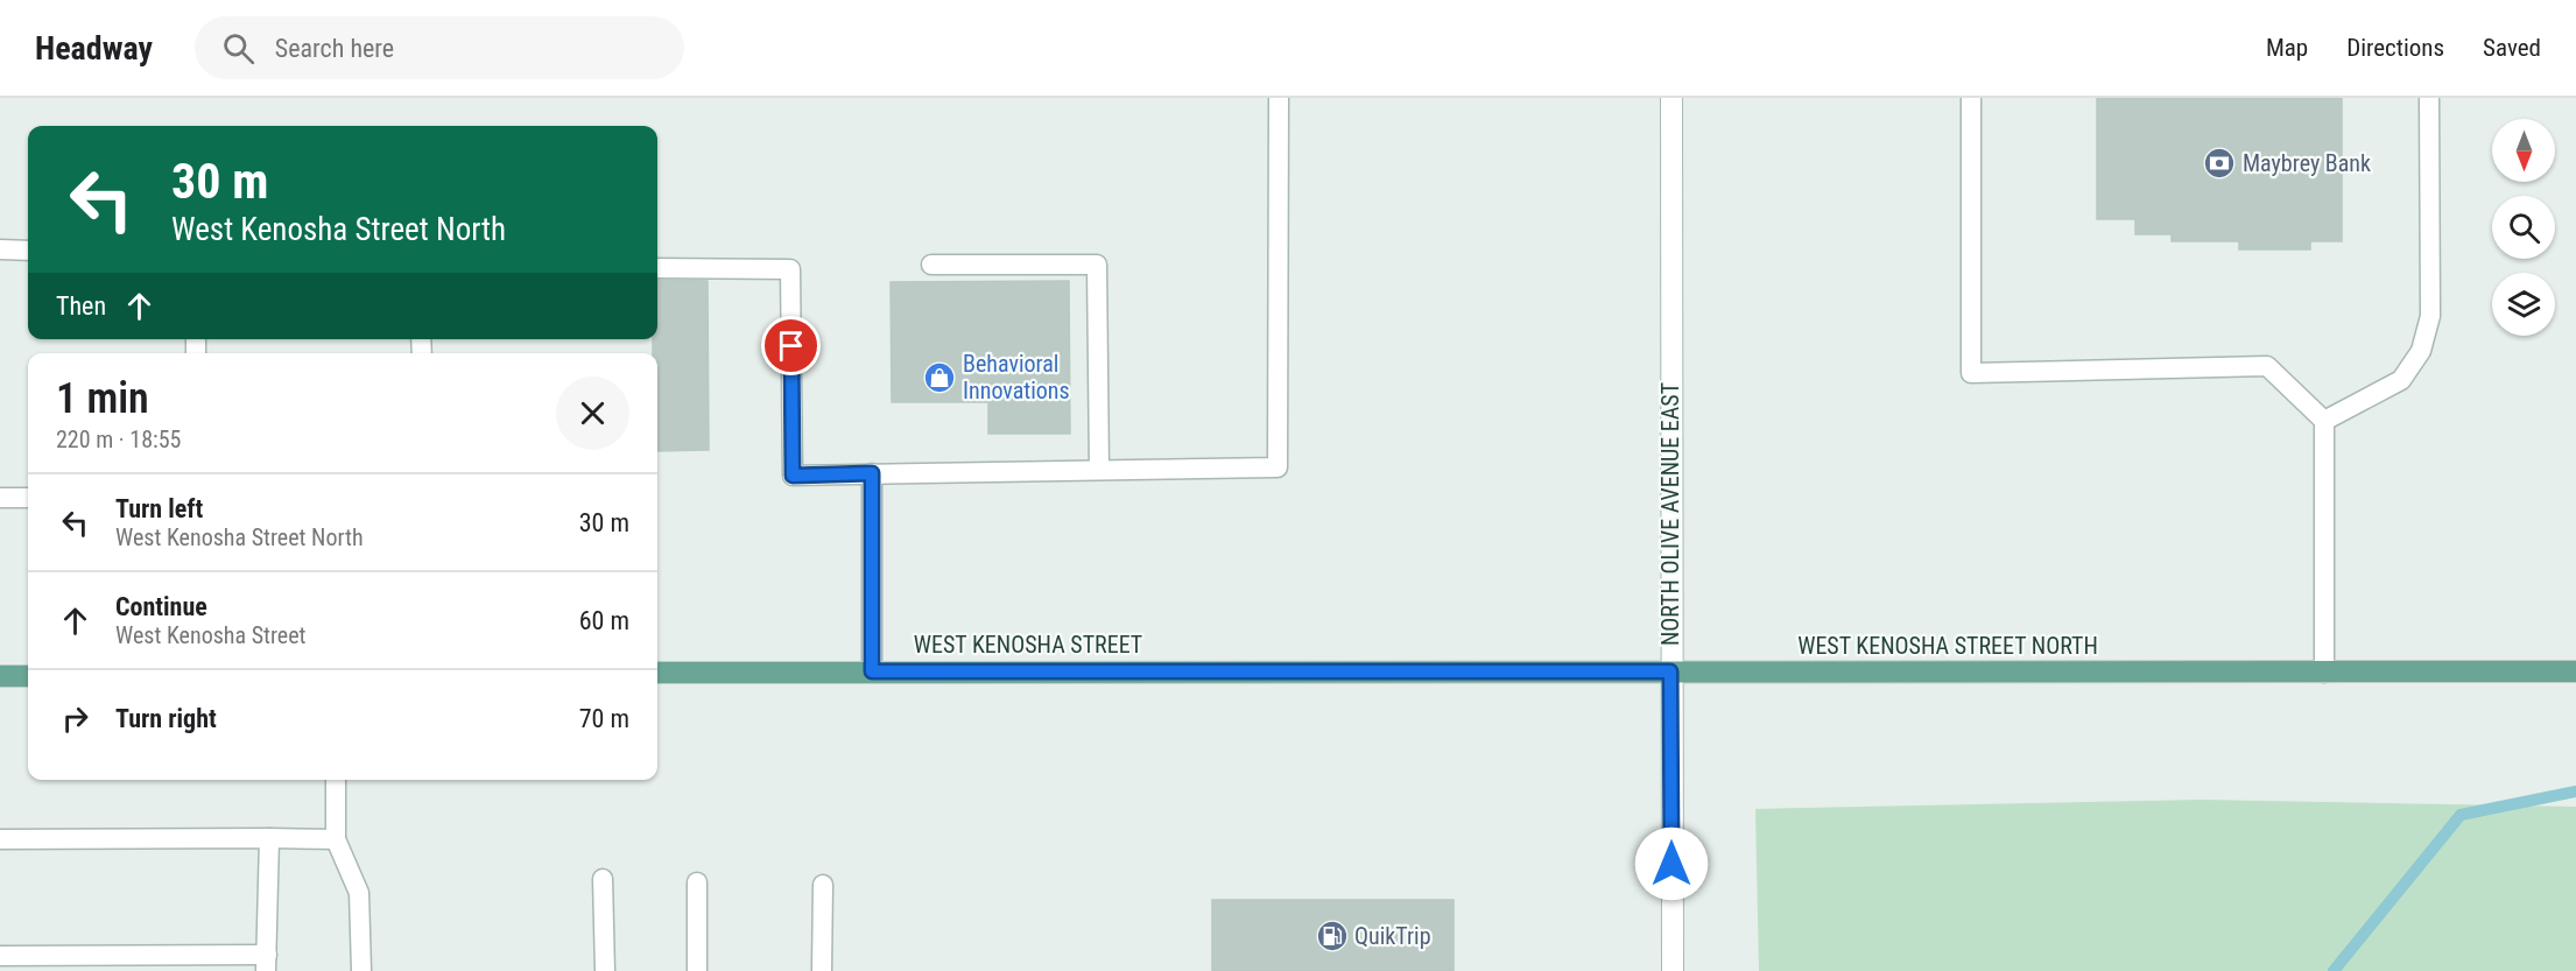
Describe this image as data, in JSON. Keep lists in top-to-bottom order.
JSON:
{
  "streets": {
    "main road": ["WEST KENOSHA STREET", "WEST KENOSHA STREET NORTH"],
    "street": ["NORTH OLIVE AVENUE EAST"]
  },
  "crossings": [
    ["NORTH OLIVE AVENUE EAST", "WEST KENOSHA STREET NORTH"],
    ["WEST KENOSHA STREET", "WEST KENOSHA STREET NORTH"]
  ],
  "places": {
    "bank": ["Maybrey Bank"],
    "shop": ["Behavioral Innovations"],
    "fuel station": ["QuikTrip"]
  },
  "north": "bottom",
  "page": {
    "header": "Headway",
    "search": "Search here",
    "nav": ["Map", "Directions", "Saved"],
    "turn": ["30 m", "West Kenosha Street North"],
    "then": "Then",
    "heading": ["1 min", "220 m · 18:55"],
    "list": [
      {
        "name": "Turn left",
        "note": "West Kenosha Street North",
        "value": "30 m"
      },
      {
        "name": "Continue",
        "note": "West Kenosha Street",
        "value": "60 m"
      },
      {
        "name": "Turn right",
        "value": "70 m"
      }
    ]
  }
}
